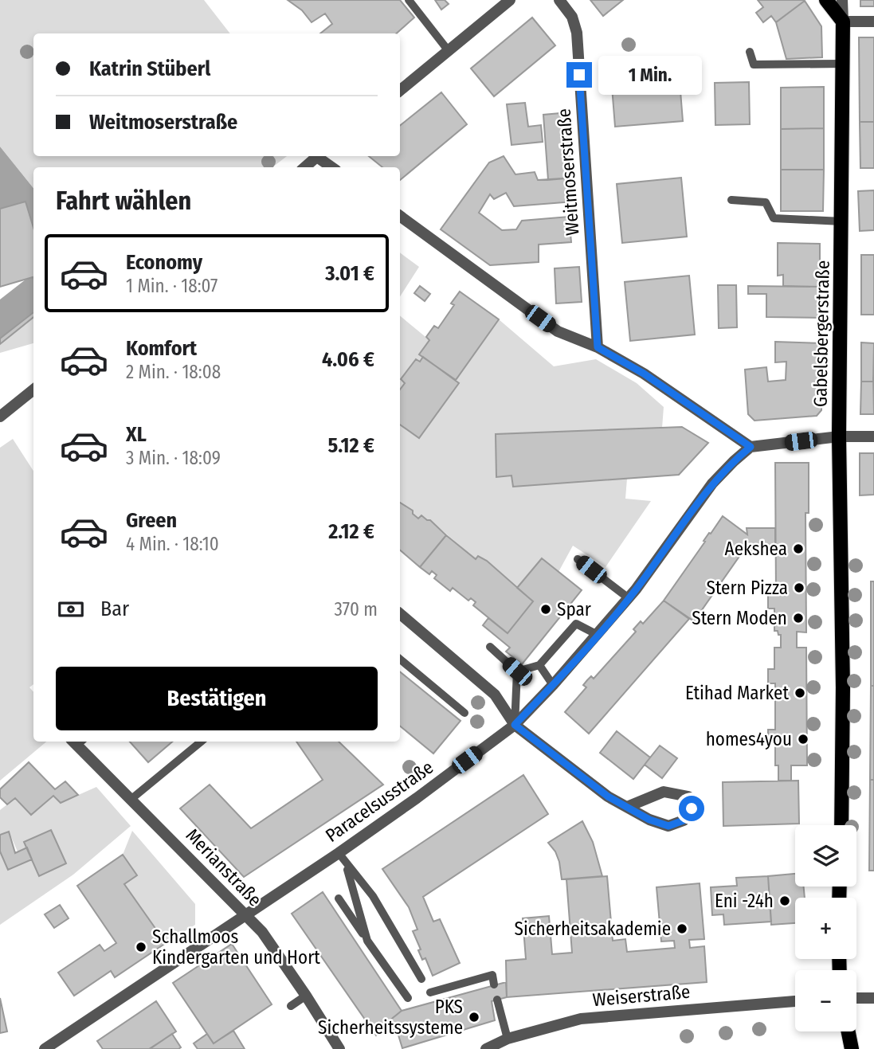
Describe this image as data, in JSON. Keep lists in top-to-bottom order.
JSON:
{
  "streets": {
    "main road": ["Gabelsbergerstraße"],
    "street": [
      "Weitmoserstraße",
      "Paracelsusstraße",
      "Merianstraße",
      "Weiserstraße"
    ]
  },
  "crossings": [
    ["Paracelsusstraße", "Merianstraße"]
  ],
  "places": [
    "Aekshea",
    "Stern Pizza",
    "Spar",
    "Stern Moden",
    "Etihad Market",
    "homes4you",
    "Eni -24h",
    "Sicherheitsakademie",
    "Schallmoos Kindergarten und Hort",
    "PKS Sicherheitssysteme"
  ],
  "page": {
    "banner": ["Katrin Stüberl", "Weitmoserstraße"],
    "bubble": "1 Min.",
    "heading": "Fahrt wählen",
    "list": [
      {
        "name": "Economy",
        "note": "1 Min. · 18:07",
        "value": "3.01 €"
      },
      {
        "name": "Komfort",
        "note": "2 Min. · 18:08",
        "value": "4.06 €"
      },
      {
        "name": "XL",
        "note": "3 Min. · 18:09",
        "value": "5.12 €"
      },
      {
        "name": "Green",
        "note": "4 Min. · 18:10",
        "value": "2.12 €"
      }
    ],
    "pay": ["Bar", "370 m"],
    "buttons": "Bestätigen",
    "map_buttons": ["+", "−"]
  }
}
